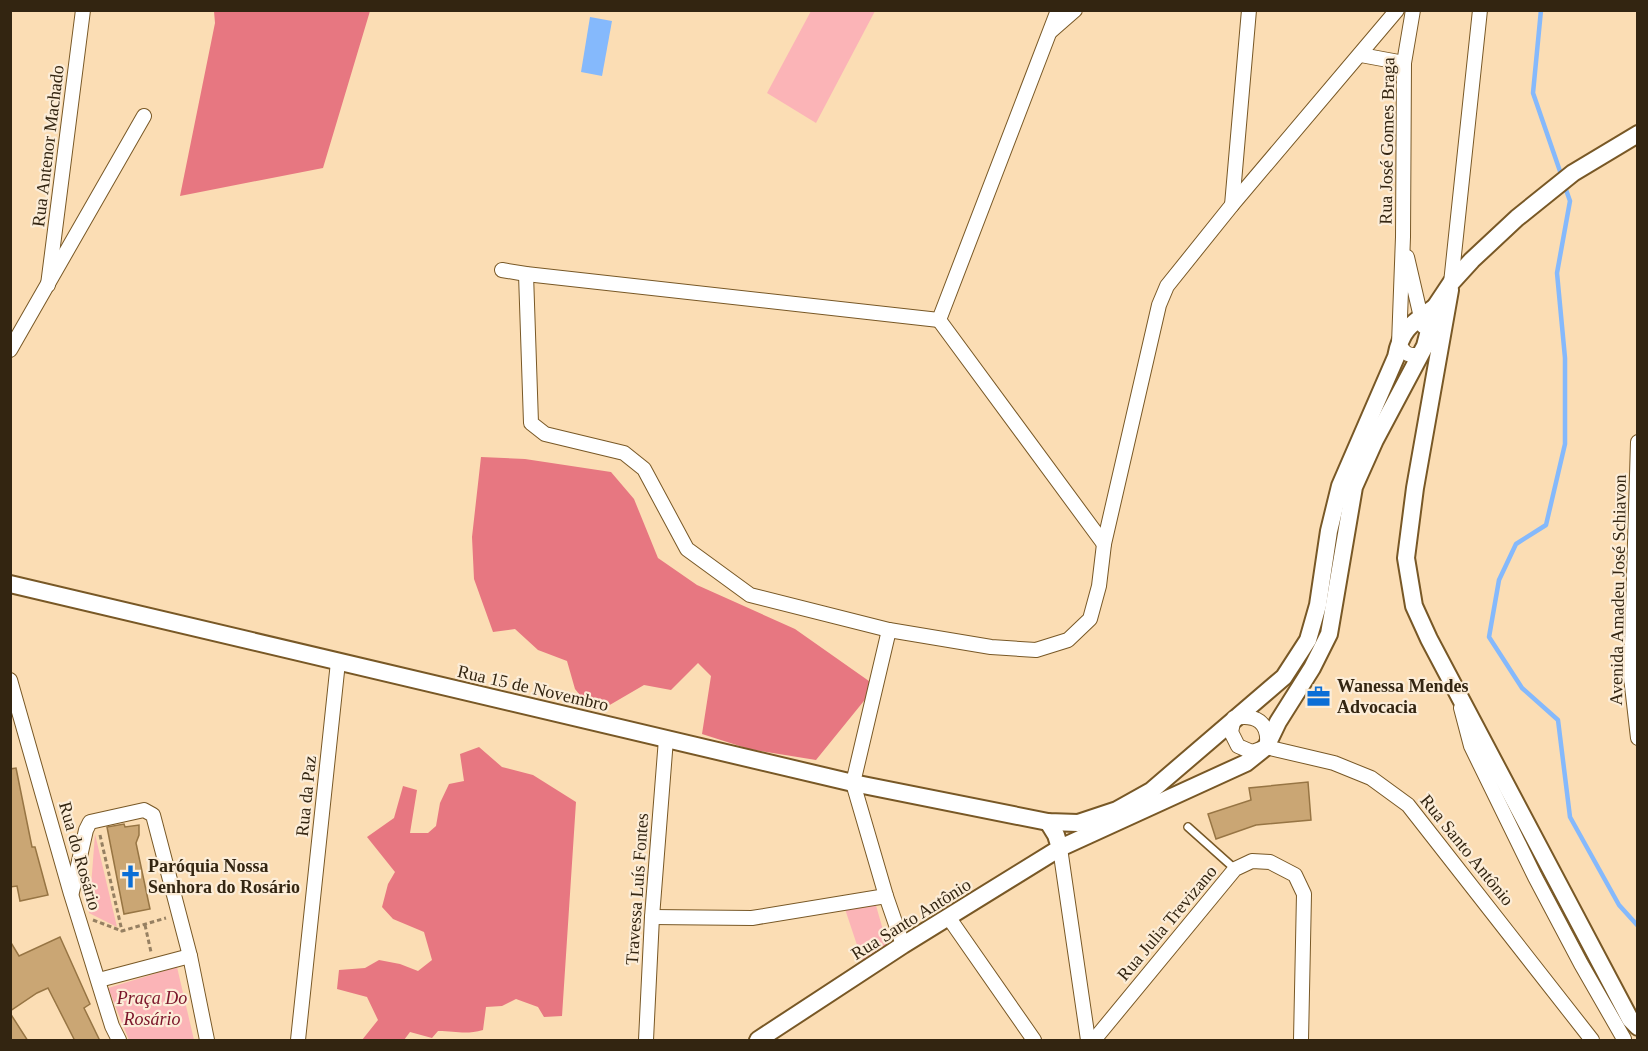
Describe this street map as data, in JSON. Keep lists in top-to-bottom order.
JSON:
{
  "streets": {
    "street": [
      "Rua José Gomes Braga",
      "Rua Antenor Machado",
      "Avenida Amadeu José Schiavon",
      "Rua 15 de Novembro",
      "Rua da Paz",
      "Rua Santo Antônio",
      "Rua do Rosário",
      "Travessa Luís Fontes",
      "Rua Julia Trevizano"
    ]
  },
  "crossings": [
    ["Rua 15 de Novembro", "Rua da Paz"],
    ["Rua 15 de Novembro", "Rua Santo Antônio"],
    ["Rua 15 de Novembro", "Travessa Luís Fontes"]
  ],
  "parks": ["Praça Do Rosário"],
  "places": {
    "office": ["Wanessa Mendes Advocacia"],
    "church": ["Paróquia Nossa Senhora do Rosário"]
  }
}
